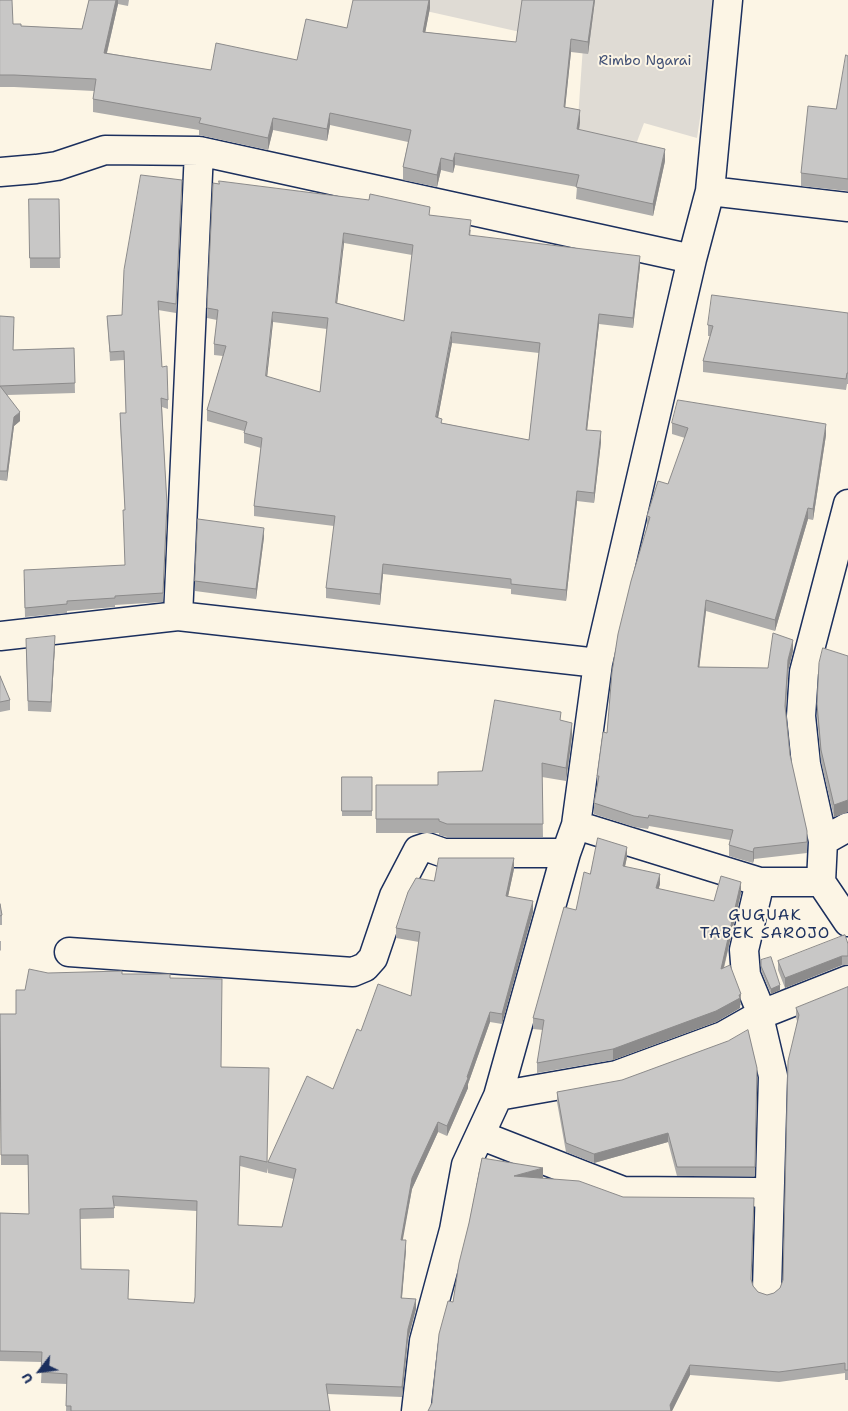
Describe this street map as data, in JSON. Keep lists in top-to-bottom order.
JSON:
{
  "districts": ["GUGUAK TABEK SAROJO"],
  "parks": ["Rimbo Ngarai"],
  "north": "bottom left"
}
